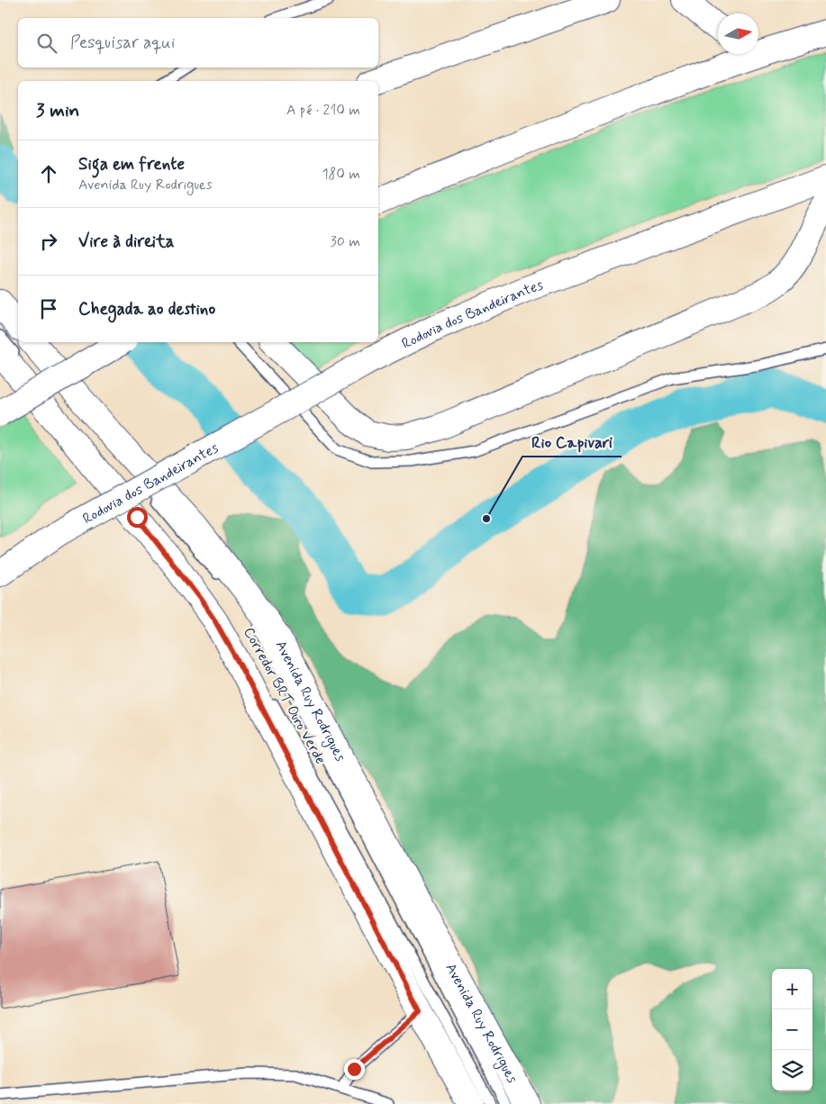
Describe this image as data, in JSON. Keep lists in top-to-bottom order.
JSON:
{
  "streets": {
    "main road": ["Rodovia dos Bandeirantes", "Avenida Ruy Rodrigues"],
    "lane": ["Corredor BRT Ouro Verde"]
  },
  "places": ["Rio Capivari"],
  "north": "right",
  "page": {
    "search": "Pesquisar aqui",
    "heading": ["3 min", "A pé · 210 m"],
    "list": [
      ["Siga em frente", "Avenida Ruy Rodrigues", "180 m"],
      ["Vire à direita", "30 m"],
      "Chegada ao destino"
    ],
    "map_buttons": ["+", "−"]
  }
}
